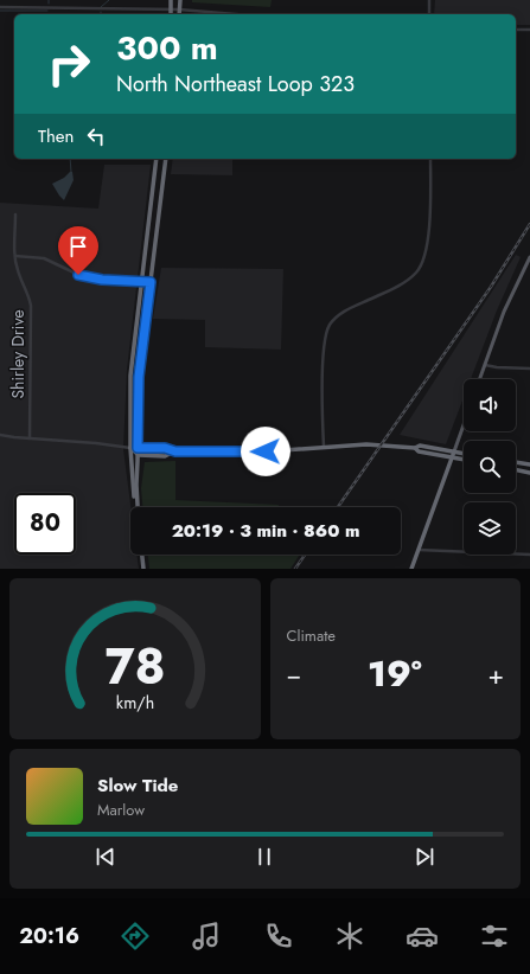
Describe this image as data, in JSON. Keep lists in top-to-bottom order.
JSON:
{
  "streets": {
    "street": ["Shirley Drive"]
  },
  "page": {
    "turn": ["300 m", "North Northeast Loop 323"],
    "then": "Then",
    "limit": "80",
    "trip": "20:19 · 3 min · 860 m",
    "tile": "Climate",
    "heat": ["−", "19°", "+"],
    "song": ["Slow Tide", "Marlow"],
    "tabs": "20:16",
    "gauge": ["78", "km/h"]
  }
}
